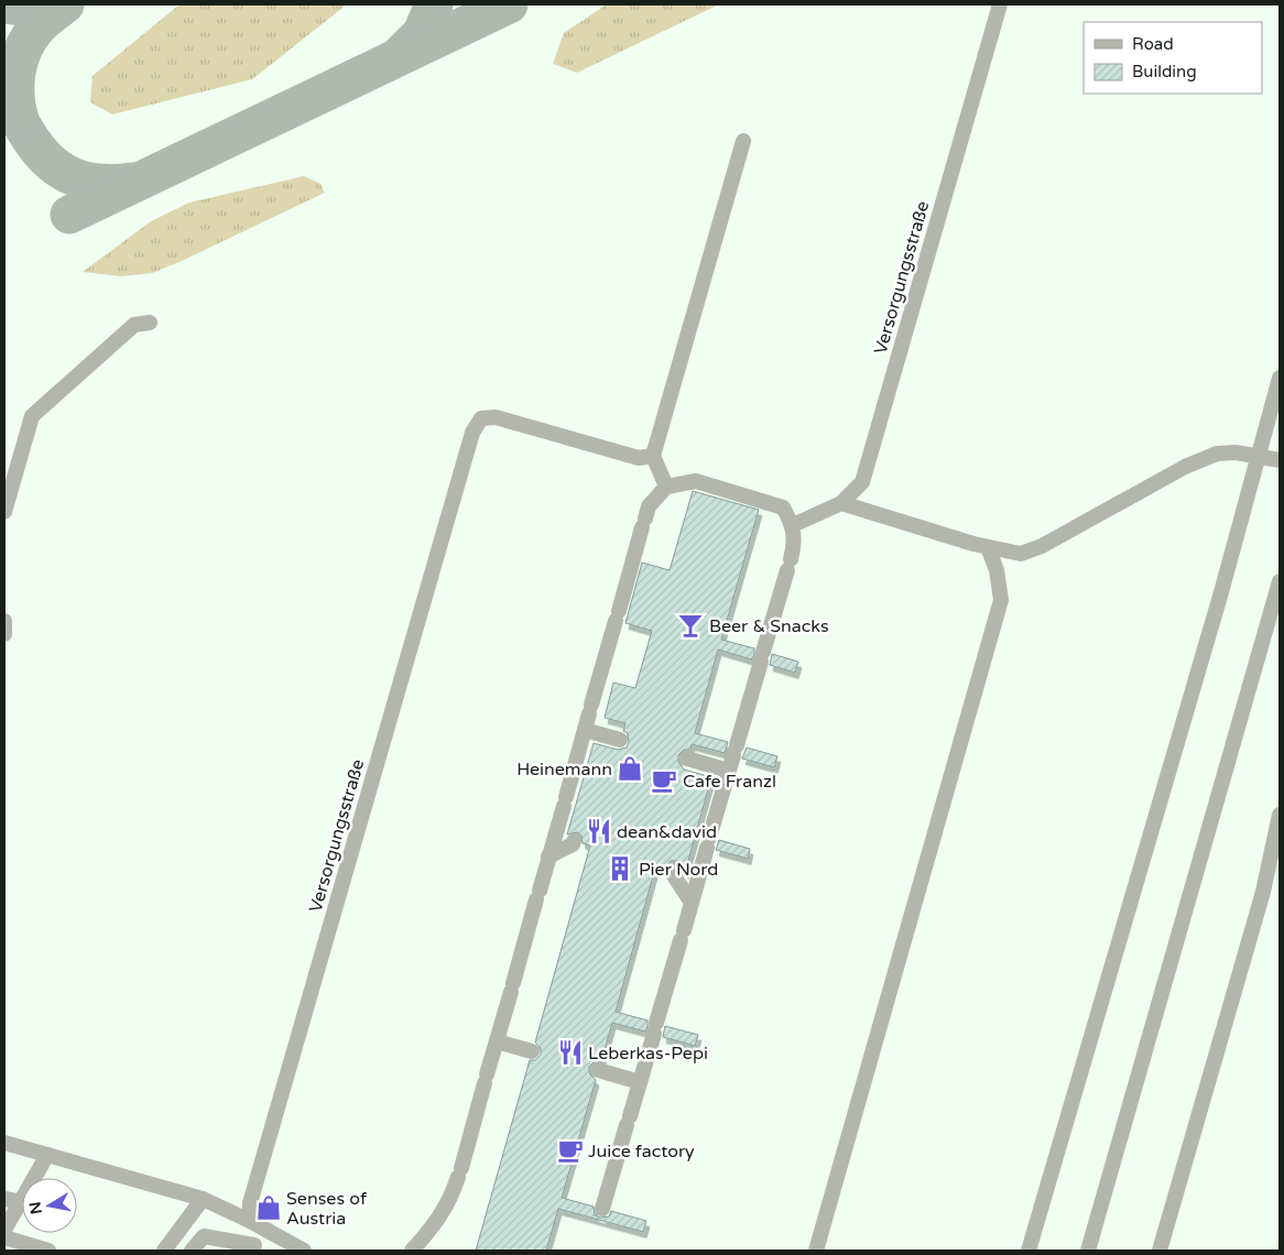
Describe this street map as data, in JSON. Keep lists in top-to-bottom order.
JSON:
{
  "streets": {
    "lane": ["Versorgungsstraße"]
  },
  "places": {
    "bar": ["Beer & Snacks"],
    "shop": ["Heinemann", "Senses of Austria"],
    "cafe": ["Cafe Franzl", "Juice factory"],
    "restaurant": ["dean&david", "Leberkas-Pepi"],
    "building": ["Pier Nord"]
  },
  "legend": ["Road", "Building"],
  "north": "left"
}
